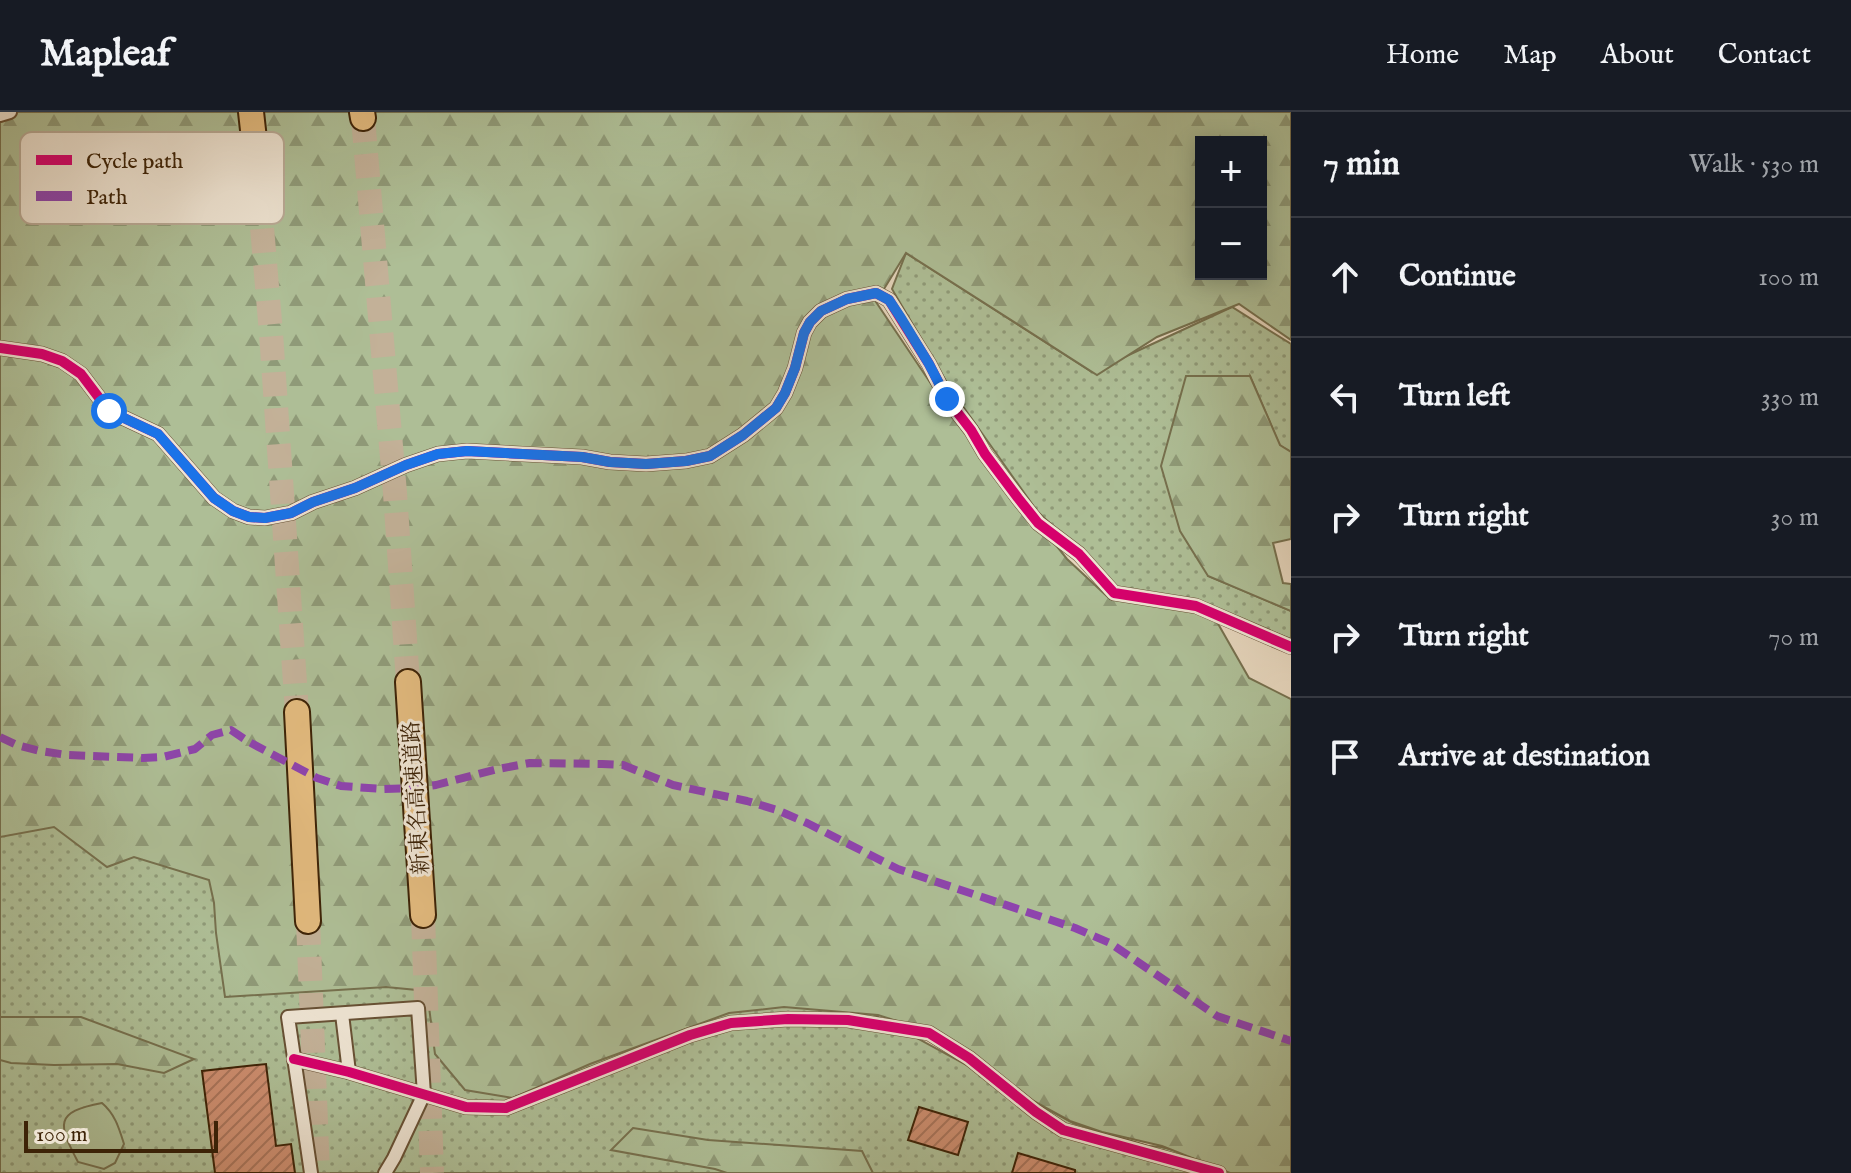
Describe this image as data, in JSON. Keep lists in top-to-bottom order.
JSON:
{
  "streets": {
    "highway": ["新東名高速道路"]
  },
  "legend": ["Cycle path", "Path"],
  "scale_bar": "100 m",
  "page": {
    "header": "Mapleaf",
    "nav": [
      "Home",
      "Map",
      "About",
      "Contact"
    ],
    "heading": ["7 min", "Walk · 530 m"],
    "map_buttons": ["+", "−"],
    "list": [
      ["Continue", "100 m"],
      ["Turn left", "330 m"],
      ["Turn right", "30 m"],
      ["Turn right", "70 m"],
      "Arrive at destination"
    ],
    "scale": "100 m"
  }
}
